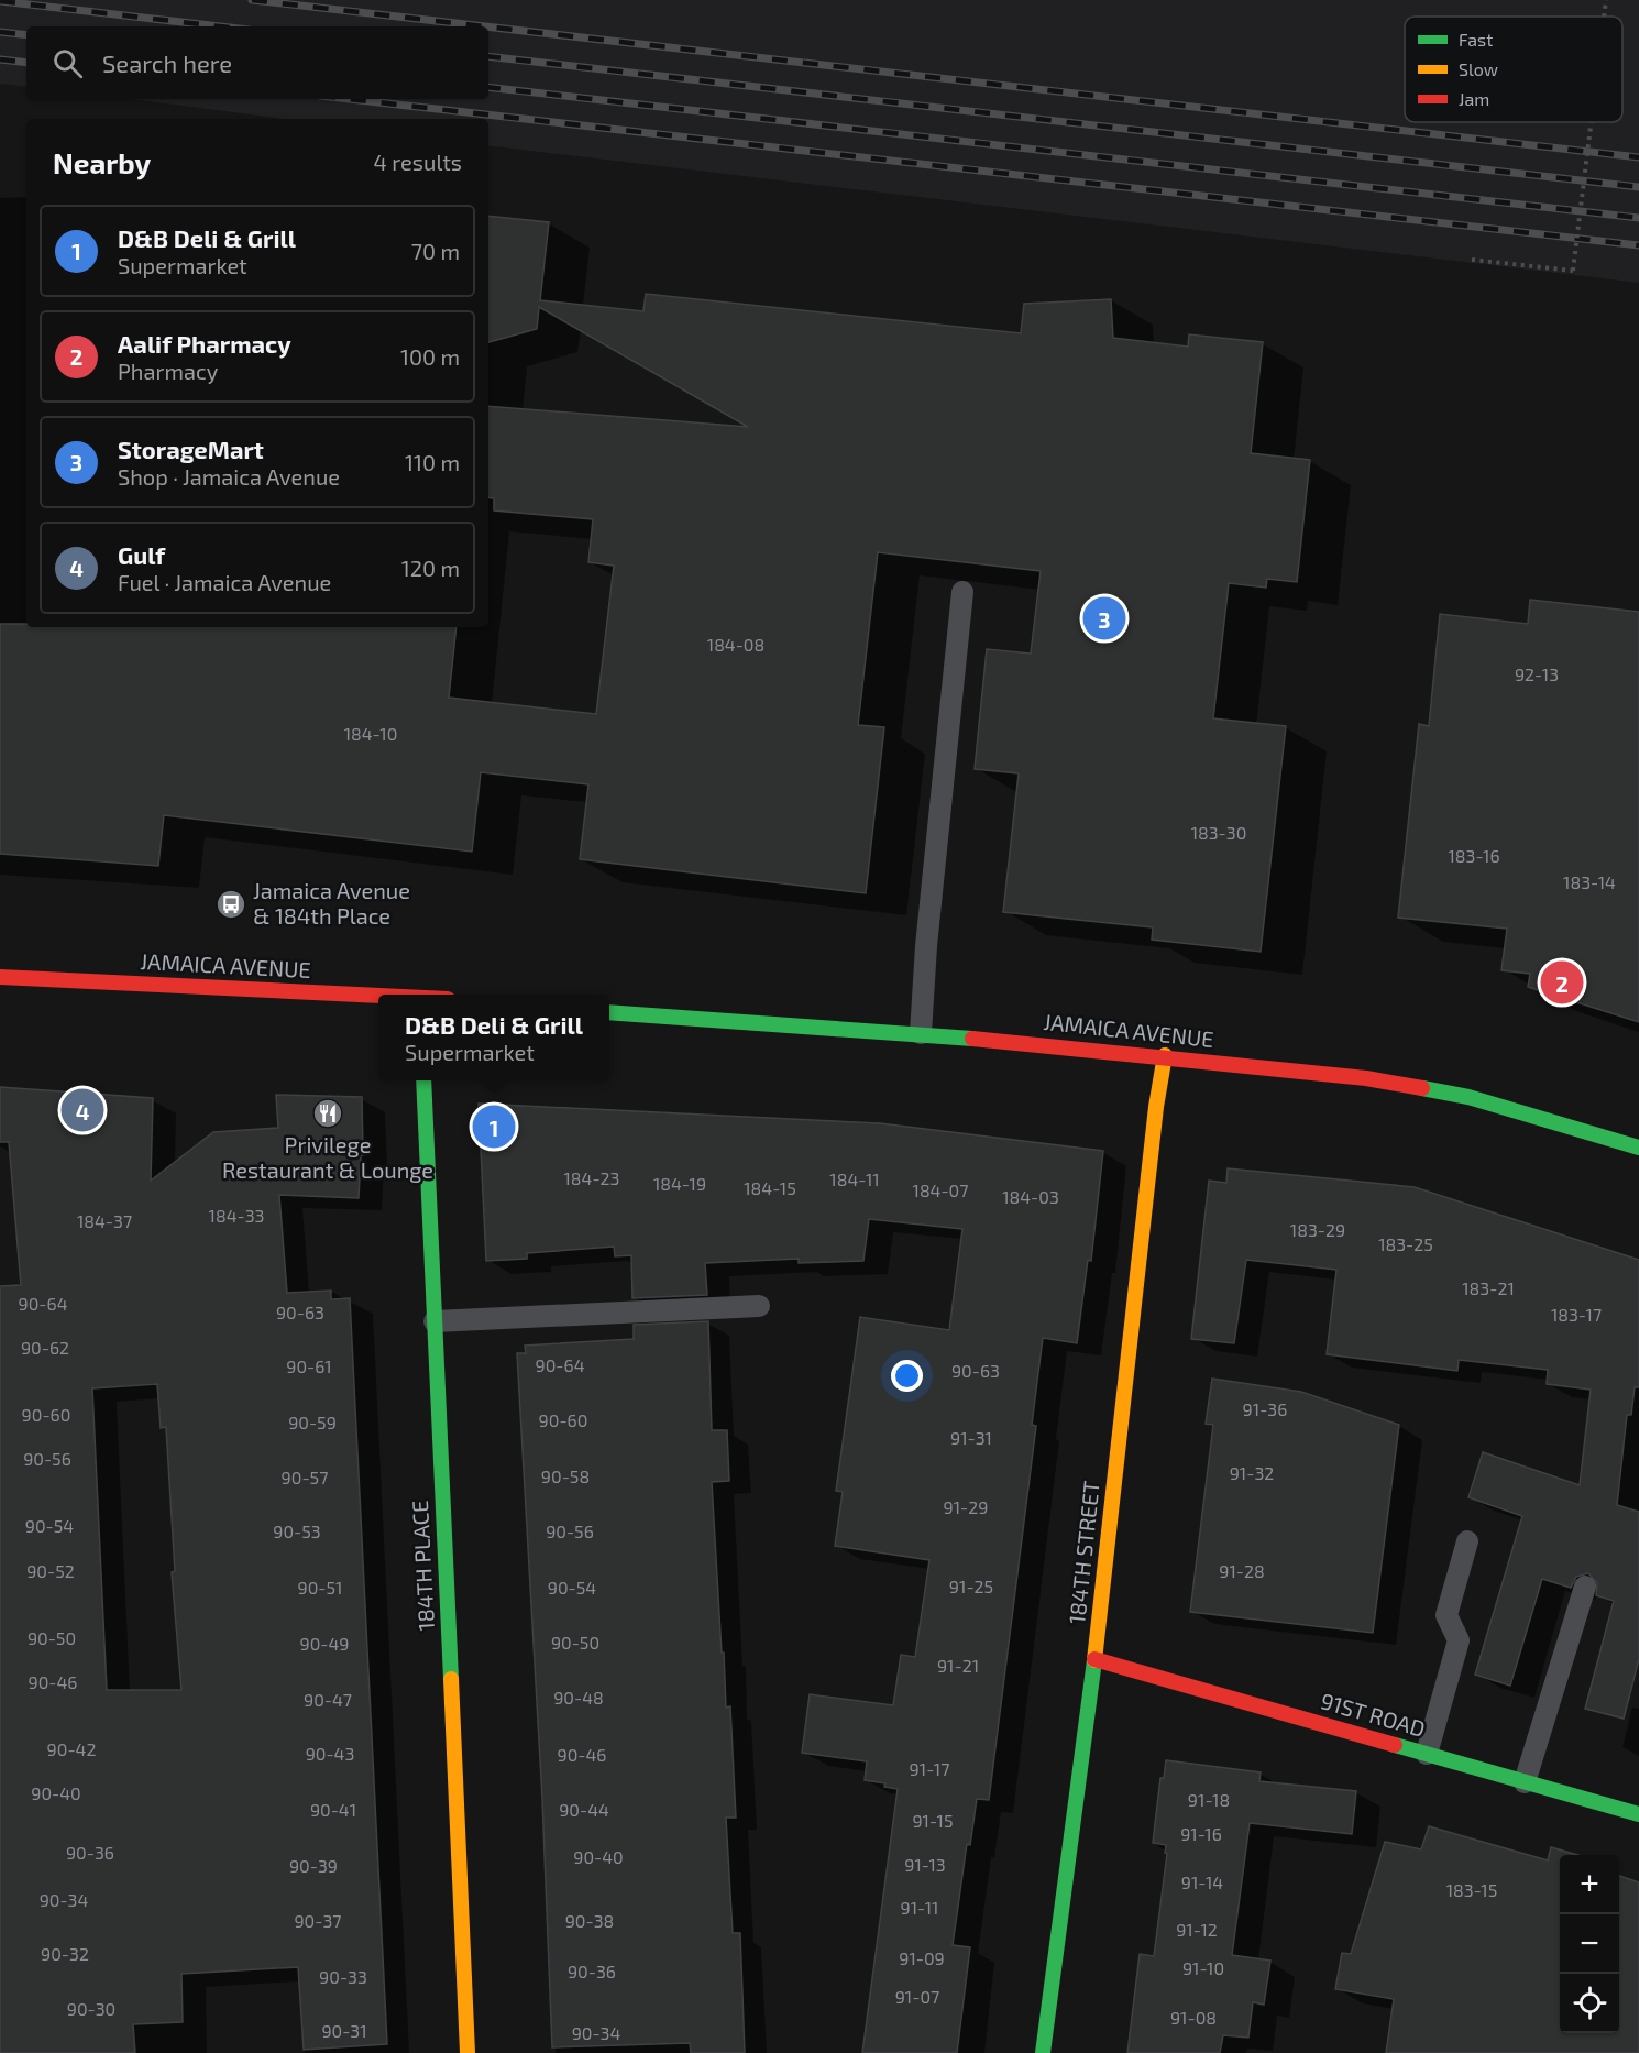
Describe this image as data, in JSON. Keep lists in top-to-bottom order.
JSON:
{
  "streets": {
    "street": [
      "JAMAICA AVENUE",
      "184TH STREET",
      "184TH PLACE",
      "91ST ROAD"
    ]
  },
  "crossings": [
    ["JAMAICA AVENUE", "184TH STREET"],
    ["184TH STREET", "91ST ROAD"]
  ],
  "places": {
    "bus stop": ["Jamaica Avenue & 184th Place"],
    "restaurant": ["Privilege Restaurant & Lounge"]
  },
  "house_numbers": [
    "184-08",
    "92-13",
    "184-10",
    "183-30",
    "183-16",
    "183-14",
    "184-23",
    "184-11",
    "184-19",
    "184-15",
    "184-07",
    "184-03",
    "184-33",
    "184-37",
    "183-29",
    "183-25",
    "183-21",
    "90-64",
    "90-63",
    "183-17",
    "90-62",
    "90-64",
    "90-61",
    "90-63",
    "91-36",
    "90-60",
    "90-60",
    "90-59",
    "91-31",
    "90-56",
    "91-32",
    "90-58",
    "90-57",
    "91-29",
    "90-54",
    "90-53",
    "90-56",
    "90-52",
    "91-28",
    "91-25",
    "90-51",
    "90-54",
    "90-50",
    "90-50",
    "90-49",
    "91-21",
    "90-46",
    "90-48",
    "90-47",
    "90-42",
    "90-43",
    "90-46",
    "91-17",
    "90-40",
    "91-18",
    "90-41",
    "90-44",
    "91-15",
    "91-16",
    "90-36",
    "90-40",
    "91-13",
    "90-39",
    "91-14",
    "183-15",
    "90-34",
    "91-11",
    "90-37",
    "90-38",
    "91-12",
    "90-32",
    "91-09",
    "91-10",
    "90-36",
    "90-33",
    "91-07",
    "90-30",
    "91-08",
    "90-31",
    "90-34"
  ],
  "legend": ["Fast", "Slow", "Jam"],
  "page": {
    "search": "Search here",
    "heading": ["Nearby", "4 results"],
    "list": [
      {
        "mark": "1",
        "name": "D&B Deli & Grill",
        "note": "Supermarket",
        "value": "70 m"
      },
      {
        "mark": "2",
        "name": "Aalif Pharmacy",
        "note": "Pharmacy",
        "value": "100 m"
      },
      {
        "mark": "3",
        "name": "StorageMart",
        "note": "Shop · Jamaica Avenue",
        "value": "110 m"
      },
      {
        "mark": "4",
        "name": "Gulf",
        "note": "Fuel · Jamaica Avenue",
        "value": "120 m"
      }
    ],
    "pins": [
      "3",
      "2",
      "4",
      "1"
    ],
    "popup": ["D&B Deli & Grill", "Supermarket"],
    "map_buttons": ["+", "−"]
  }
}
